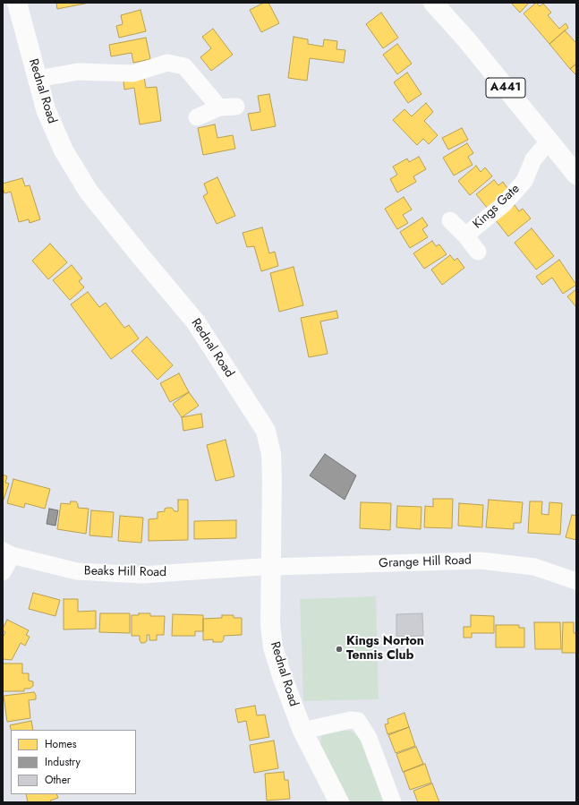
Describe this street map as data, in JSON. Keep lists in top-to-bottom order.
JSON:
{
  "streets": {
    "main road": ["A441", "Rednal Road"],
    "street": ["Kings Gate", "Grange Hill Road", "Beaks Hill Road"]
  },
  "crossings": [
    ["A441", "Kings Gate"],
    ["Rednal Road", "Grange Hill Road"],
    ["Rednal Road", "Beaks Hill Road"],
    ["Grange Hill Road", "Beaks Hill Road"]
  ],
  "places": ["Kings Norton Tennis Club"],
  "legend": ["Homes", "Industry", "Other"]
}
